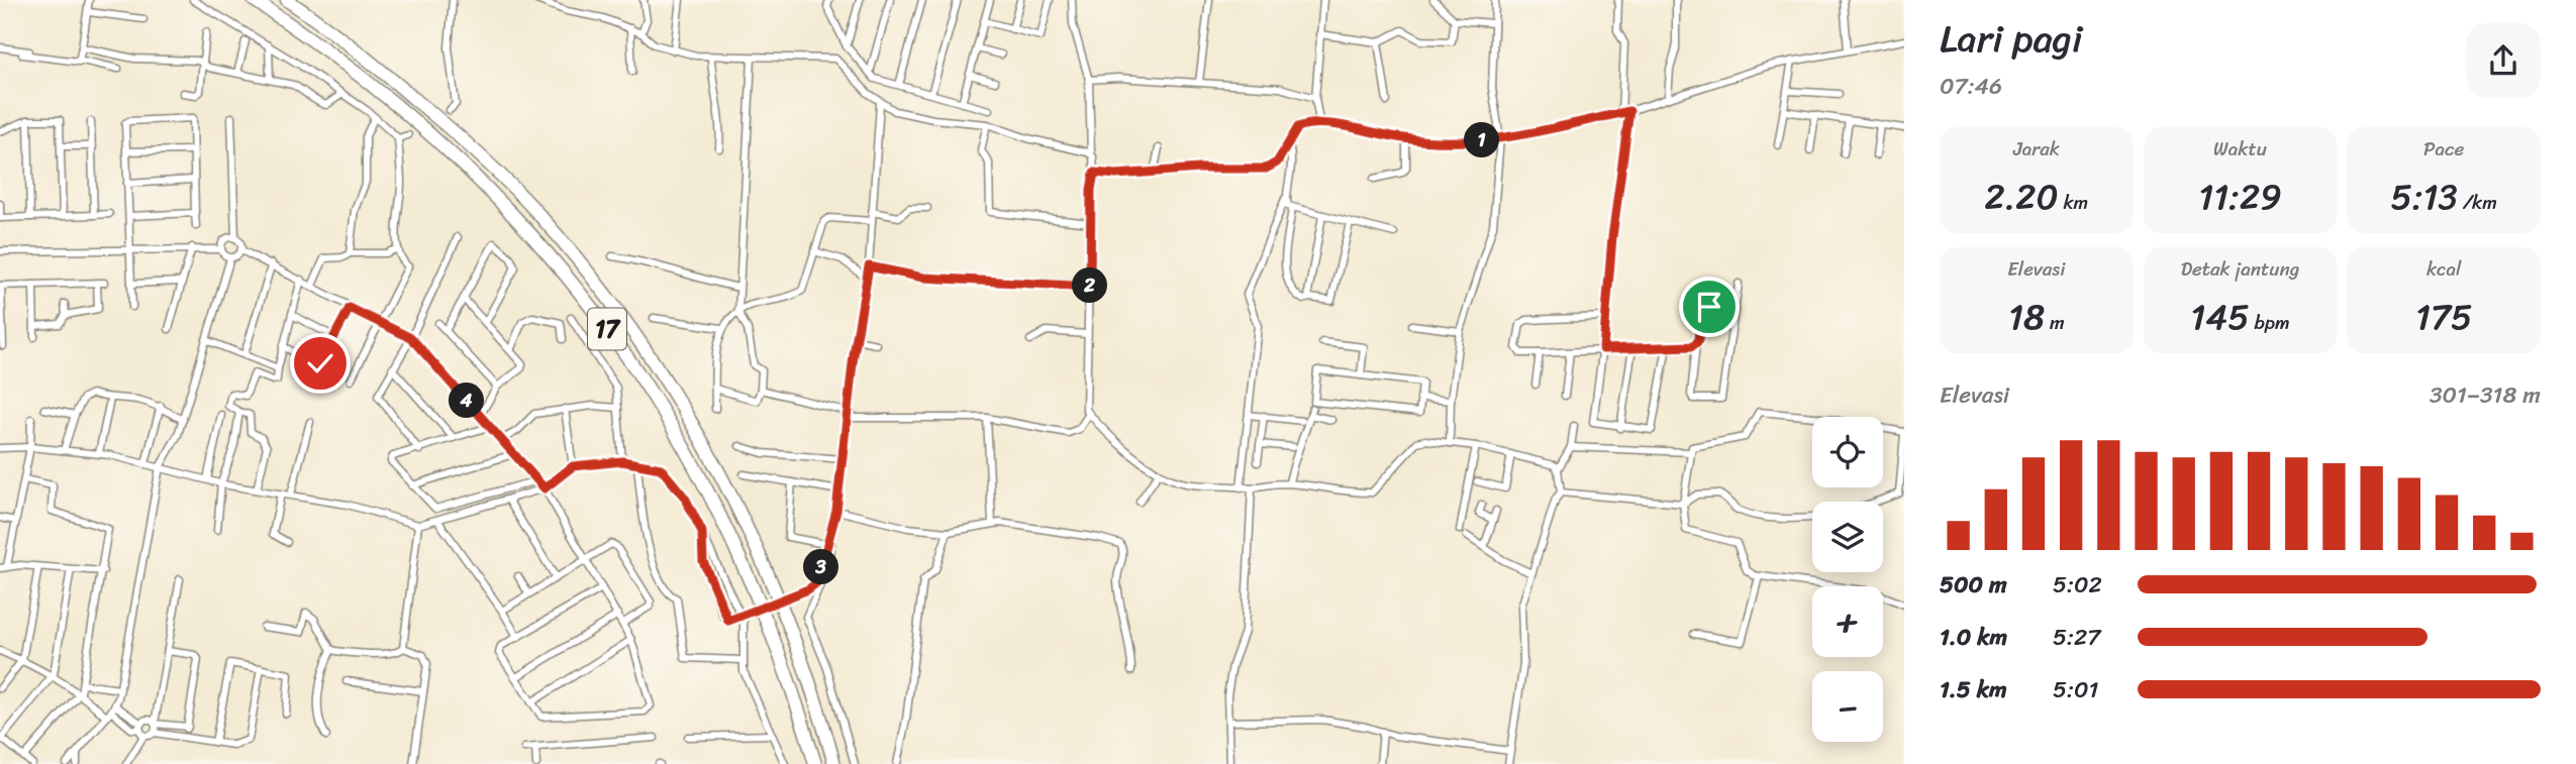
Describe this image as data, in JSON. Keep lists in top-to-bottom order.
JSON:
{
  "streets": {
    "highway": ["17"]
  },
  "page": {
    "heading": ["Lari pagi", "07:46"],
    "stats": [
      ["Jarak", "2.20 km"],
      ["Waktu", "11:29"],
      ["Pace", "5:13 /km"],
      ["Elevasi", "18 m"],
      ["Detak jantung", "145 bpm"],
      ["kcal", "175"]
    ],
    "pins": [
      "1",
      "2",
      "4",
      "3"
    ],
    "chart": ["Elevasi", "301–318 m"],
    "map_buttons": ["+", "−"],
    "list": [
      {
        "name": "500 m",
        "note": "5:02"
      },
      {
        "name": "1.0 km",
        "note": "5:27"
      },
      {
        "name": "1.5 km",
        "note": "5:01"
      }
    ]
  }
}
